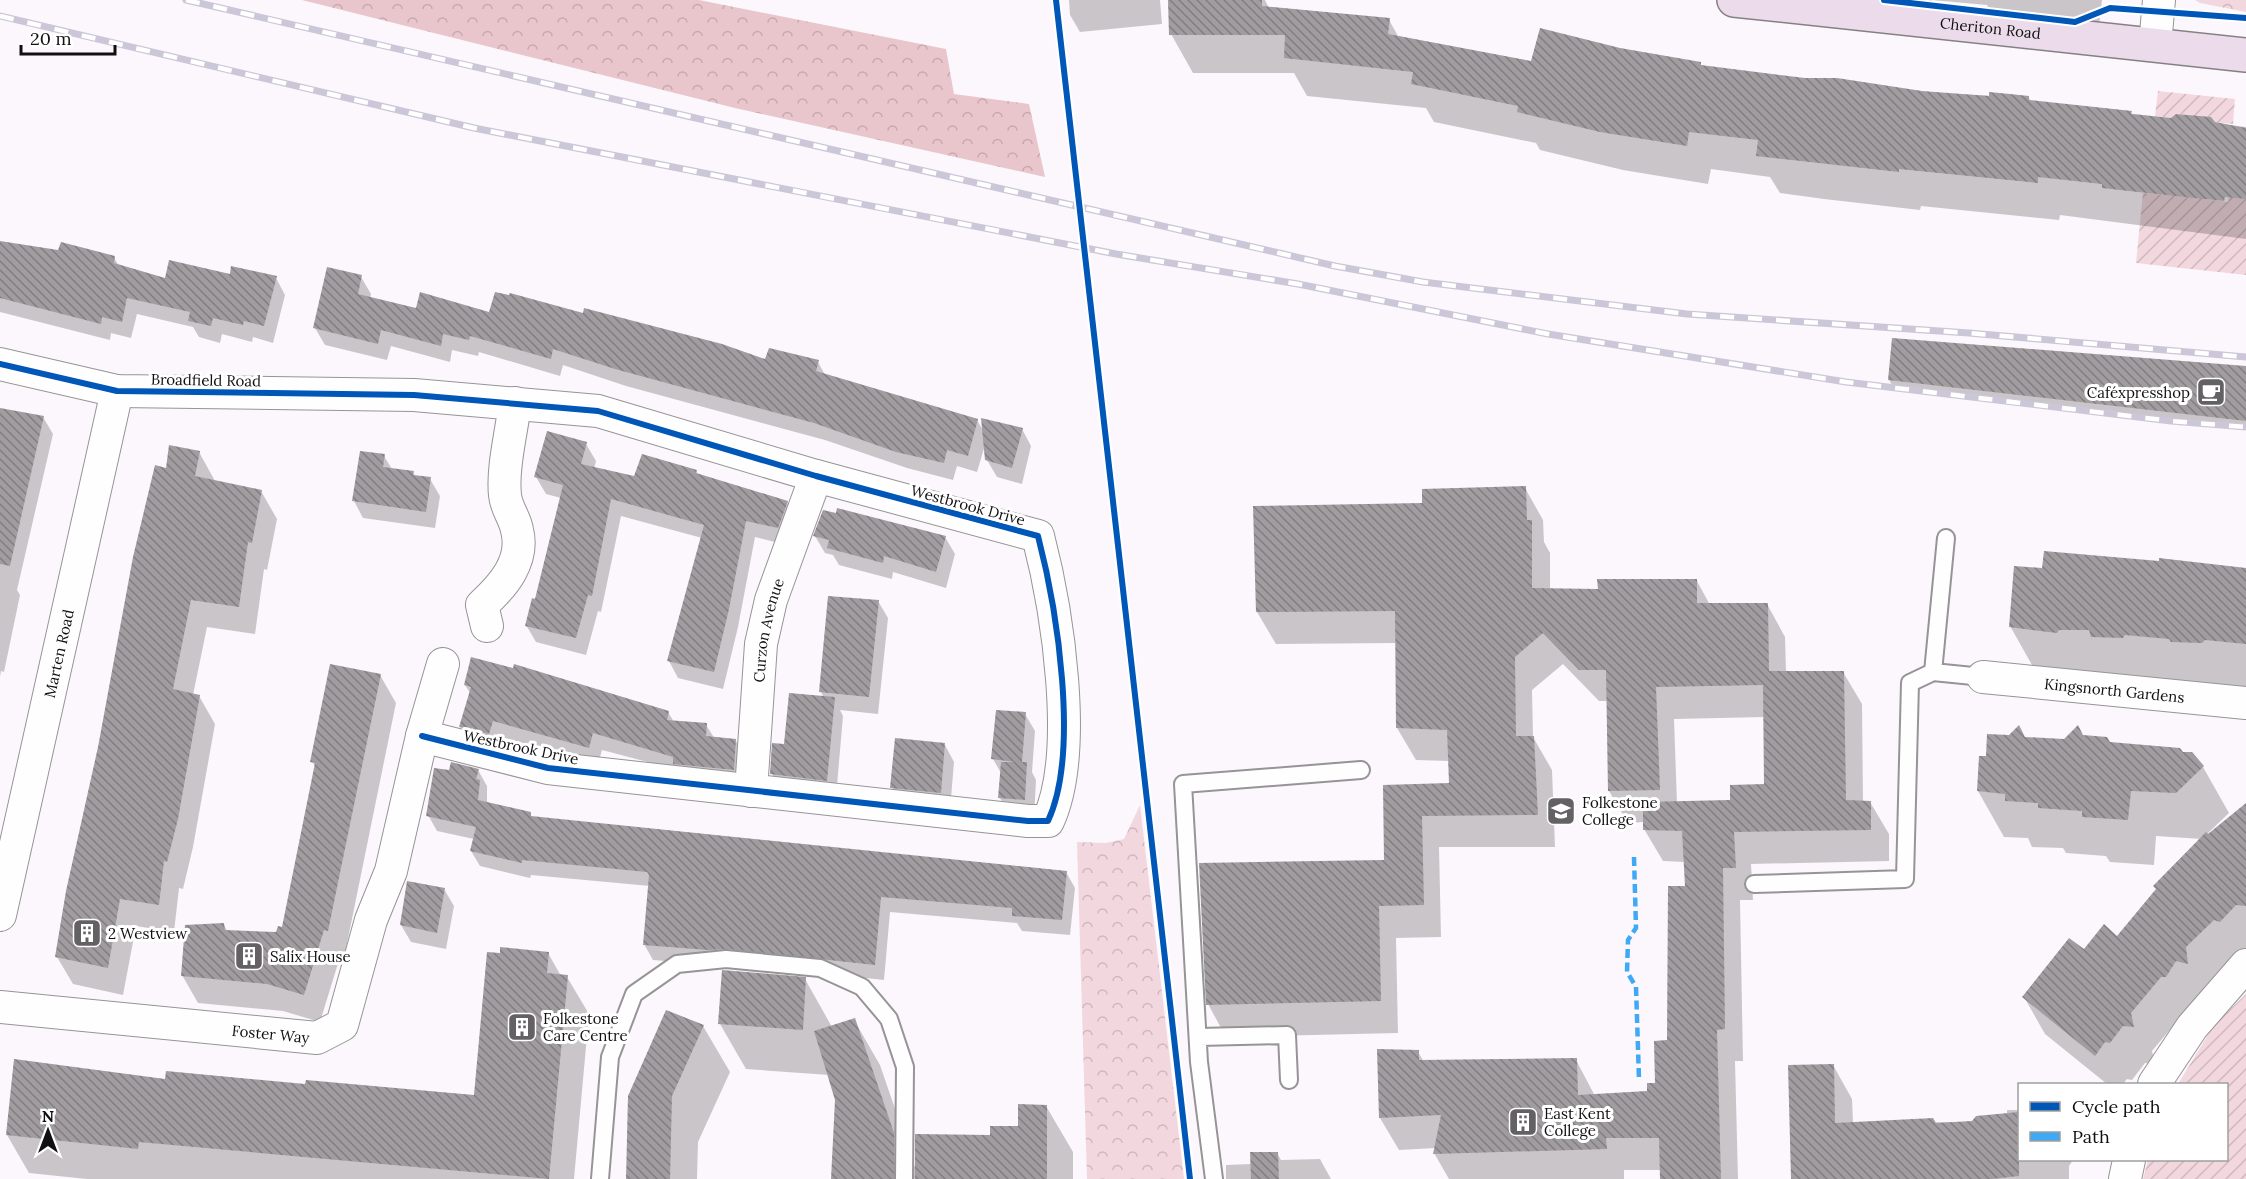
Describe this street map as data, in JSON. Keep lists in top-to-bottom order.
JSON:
{
  "streets": {
    "main road": ["Cheriton Road"],
    "street": [
      "Broadfield Road",
      "Westbrook Drive",
      "Curzon Avenue",
      "Marten Road",
      "Kingsnorth Gardens",
      "Foster Way"
    ]
  },
  "crossings": [
    ["Broadfield Road", "Westbrook Drive"],
    ["Broadfield Road", "Marten Road"],
    ["Westbrook Drive", "Curzon Avenue"],
    ["Westbrook Drive", "Foster Way"]
  ],
  "places": {
    "cafe": ["Caféxpresshop"],
    "school or university": ["Folkestone College"],
    "building": [
      "2 Westview",
      "Salix House",
      "Folkestone Care Centre",
      "East Kent College"
    ]
  },
  "legend": ["Cycle path", "Path"],
  "scale_bar": "20 m",
  "north": "top"
}
